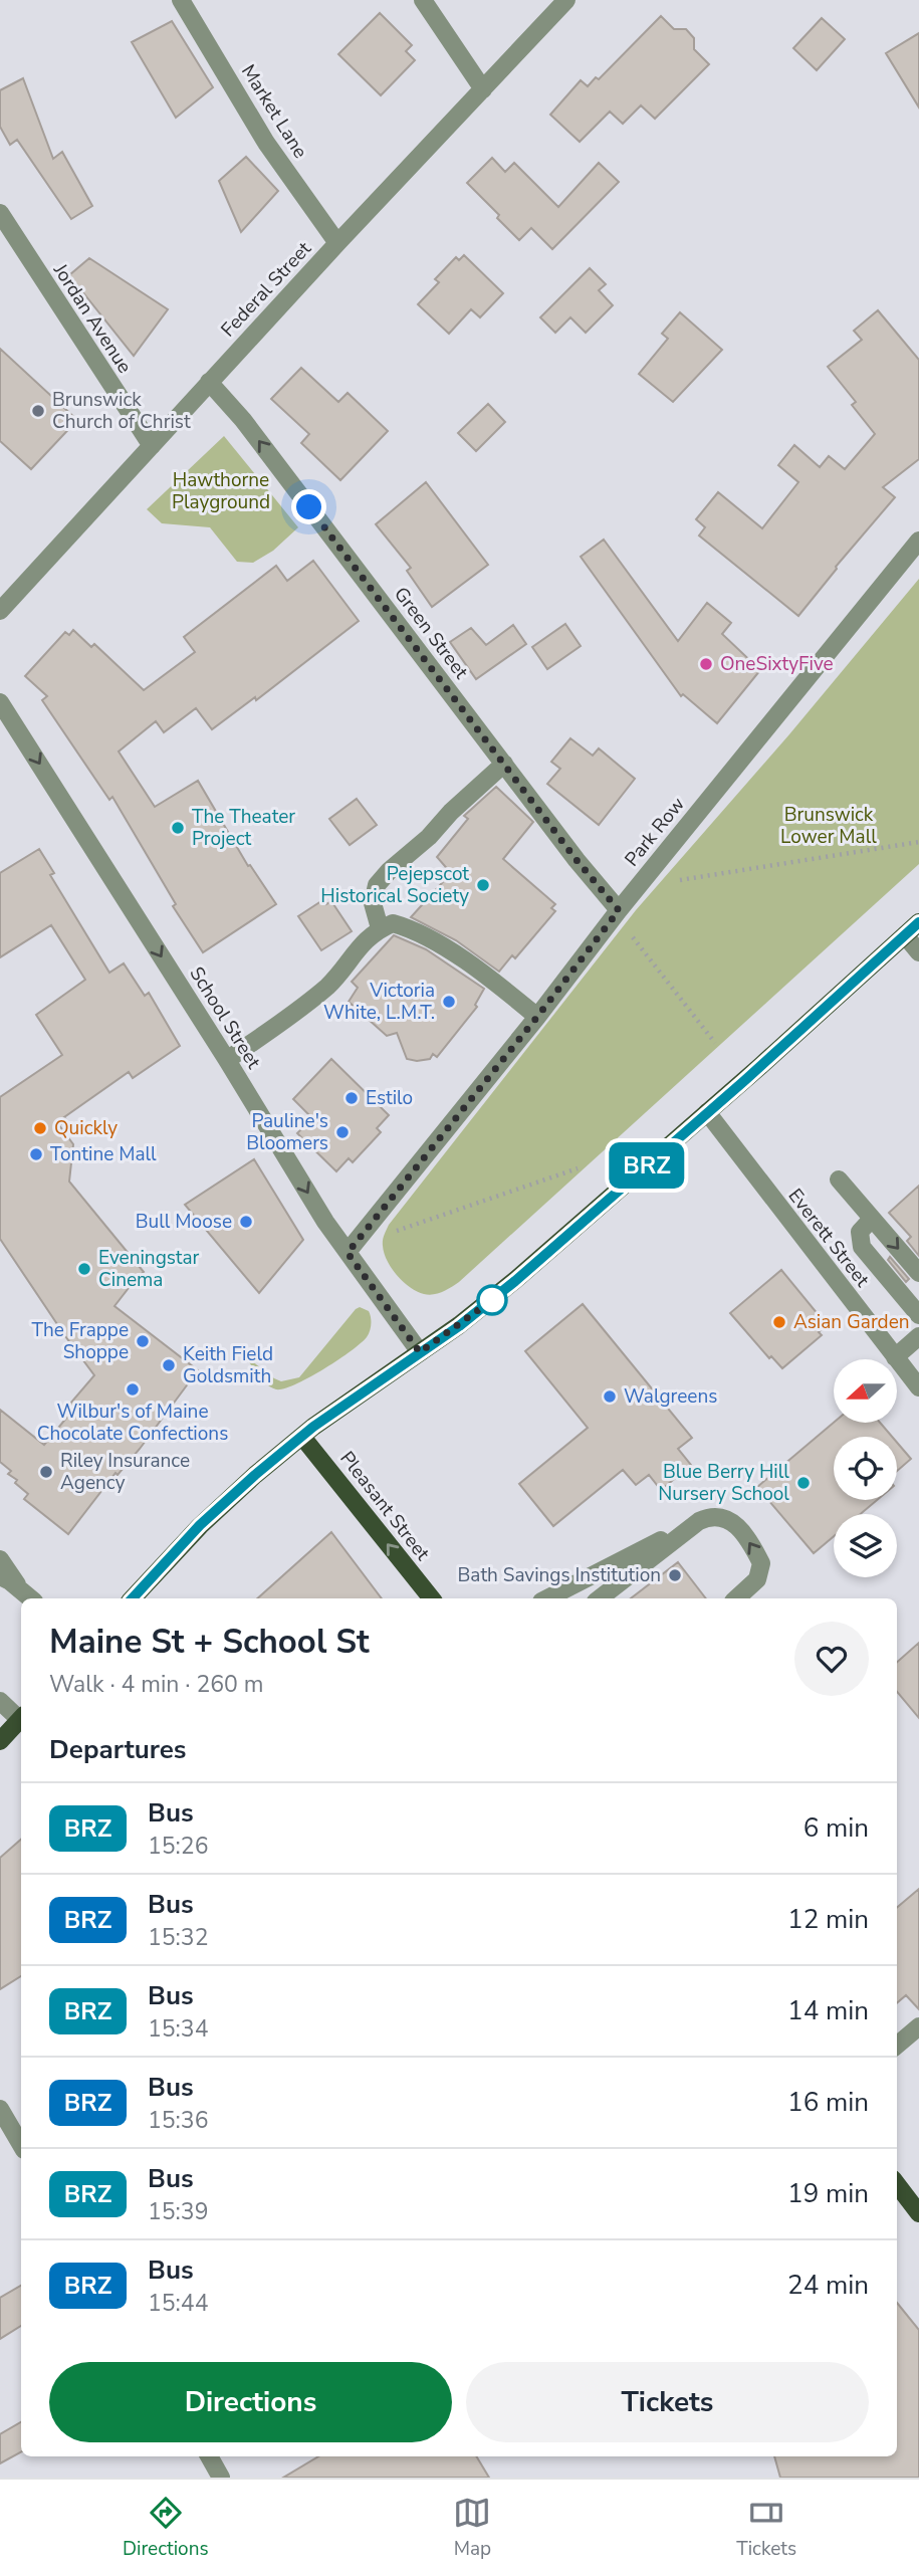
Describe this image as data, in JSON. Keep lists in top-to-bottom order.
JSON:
{
  "streets": {
    "main road": ["Pleasant Street"],
    "street": [
      "Market Lane",
      "Federal Street",
      "Jordan Avenue",
      "Green Street",
      "Park Row",
      "School Street",
      "Everett Street"
    ]
  },
  "crossings": [
    ["Market Lane", "Federal Street"],
    ["Federal Street", "Jordan Avenue"],
    ["Federal Street", "Green Street"],
    ["Green Street", "Park Row"],
    ["Park Row", "School Street"]
  ],
  "one_way": ["Green Street", "School Street", "Pleasant Street"],
  "parks": ["Hawthorne Playground", "Brunswick Lower Mall"],
  "places": [
    "Brunswick Church of Christ",
    "OneSixtyFive",
    "The Theater Project",
    "Pejepscot Historical Society",
    "Victoria White, L.M.T.",
    "Estilo",
    "Quickly",
    "Pauline's Bloomers",
    "Tontine Mall",
    "Bull Moose",
    "Eveningstar Cinema",
    "Asian Garden",
    "The Frappe Shoppe",
    "Keith Field Goldsmith",
    "Wilbur's of Maine Chocolate Confections",
    "Walgreens",
    "Riley Insurance Agency",
    "Blue Berry Hill Nursery School",
    "Bath Savings Institution"
  ],
  "lines": ["bus line BRZ"],
  "north": "left",
  "page": {
    "on_map": "BRZ",
    "heading": [
      ["Maine St + School St", "Walk · 4 min · 260 m"],
      "Departures"
    ],
    "list": [
      {
        "mark": "BRZ",
        "name": "Bus",
        "note": "15:26",
        "value": "6 min"
      },
      {
        "mark": "BRZ",
        "name": "Bus",
        "note": "15:32",
        "value": "12 min"
      },
      {
        "mark": "BRZ",
        "name": "Bus",
        "note": "15:34",
        "value": "14 min"
      },
      {
        "mark": "BRZ",
        "name": "Bus",
        "note": "15:36",
        "value": "16 min"
      },
      {
        "mark": "BRZ",
        "name": "Bus",
        "note": "15:39",
        "value": "19 min"
      },
      {
        "mark": "BRZ",
        "name": "Bus",
        "note": "15:44",
        "value": "24 min"
      }
    ],
    "buttons": ["Directions", "Tickets"],
    "tabs": ["Directions", "Map", "Tickets"]
  }
}
